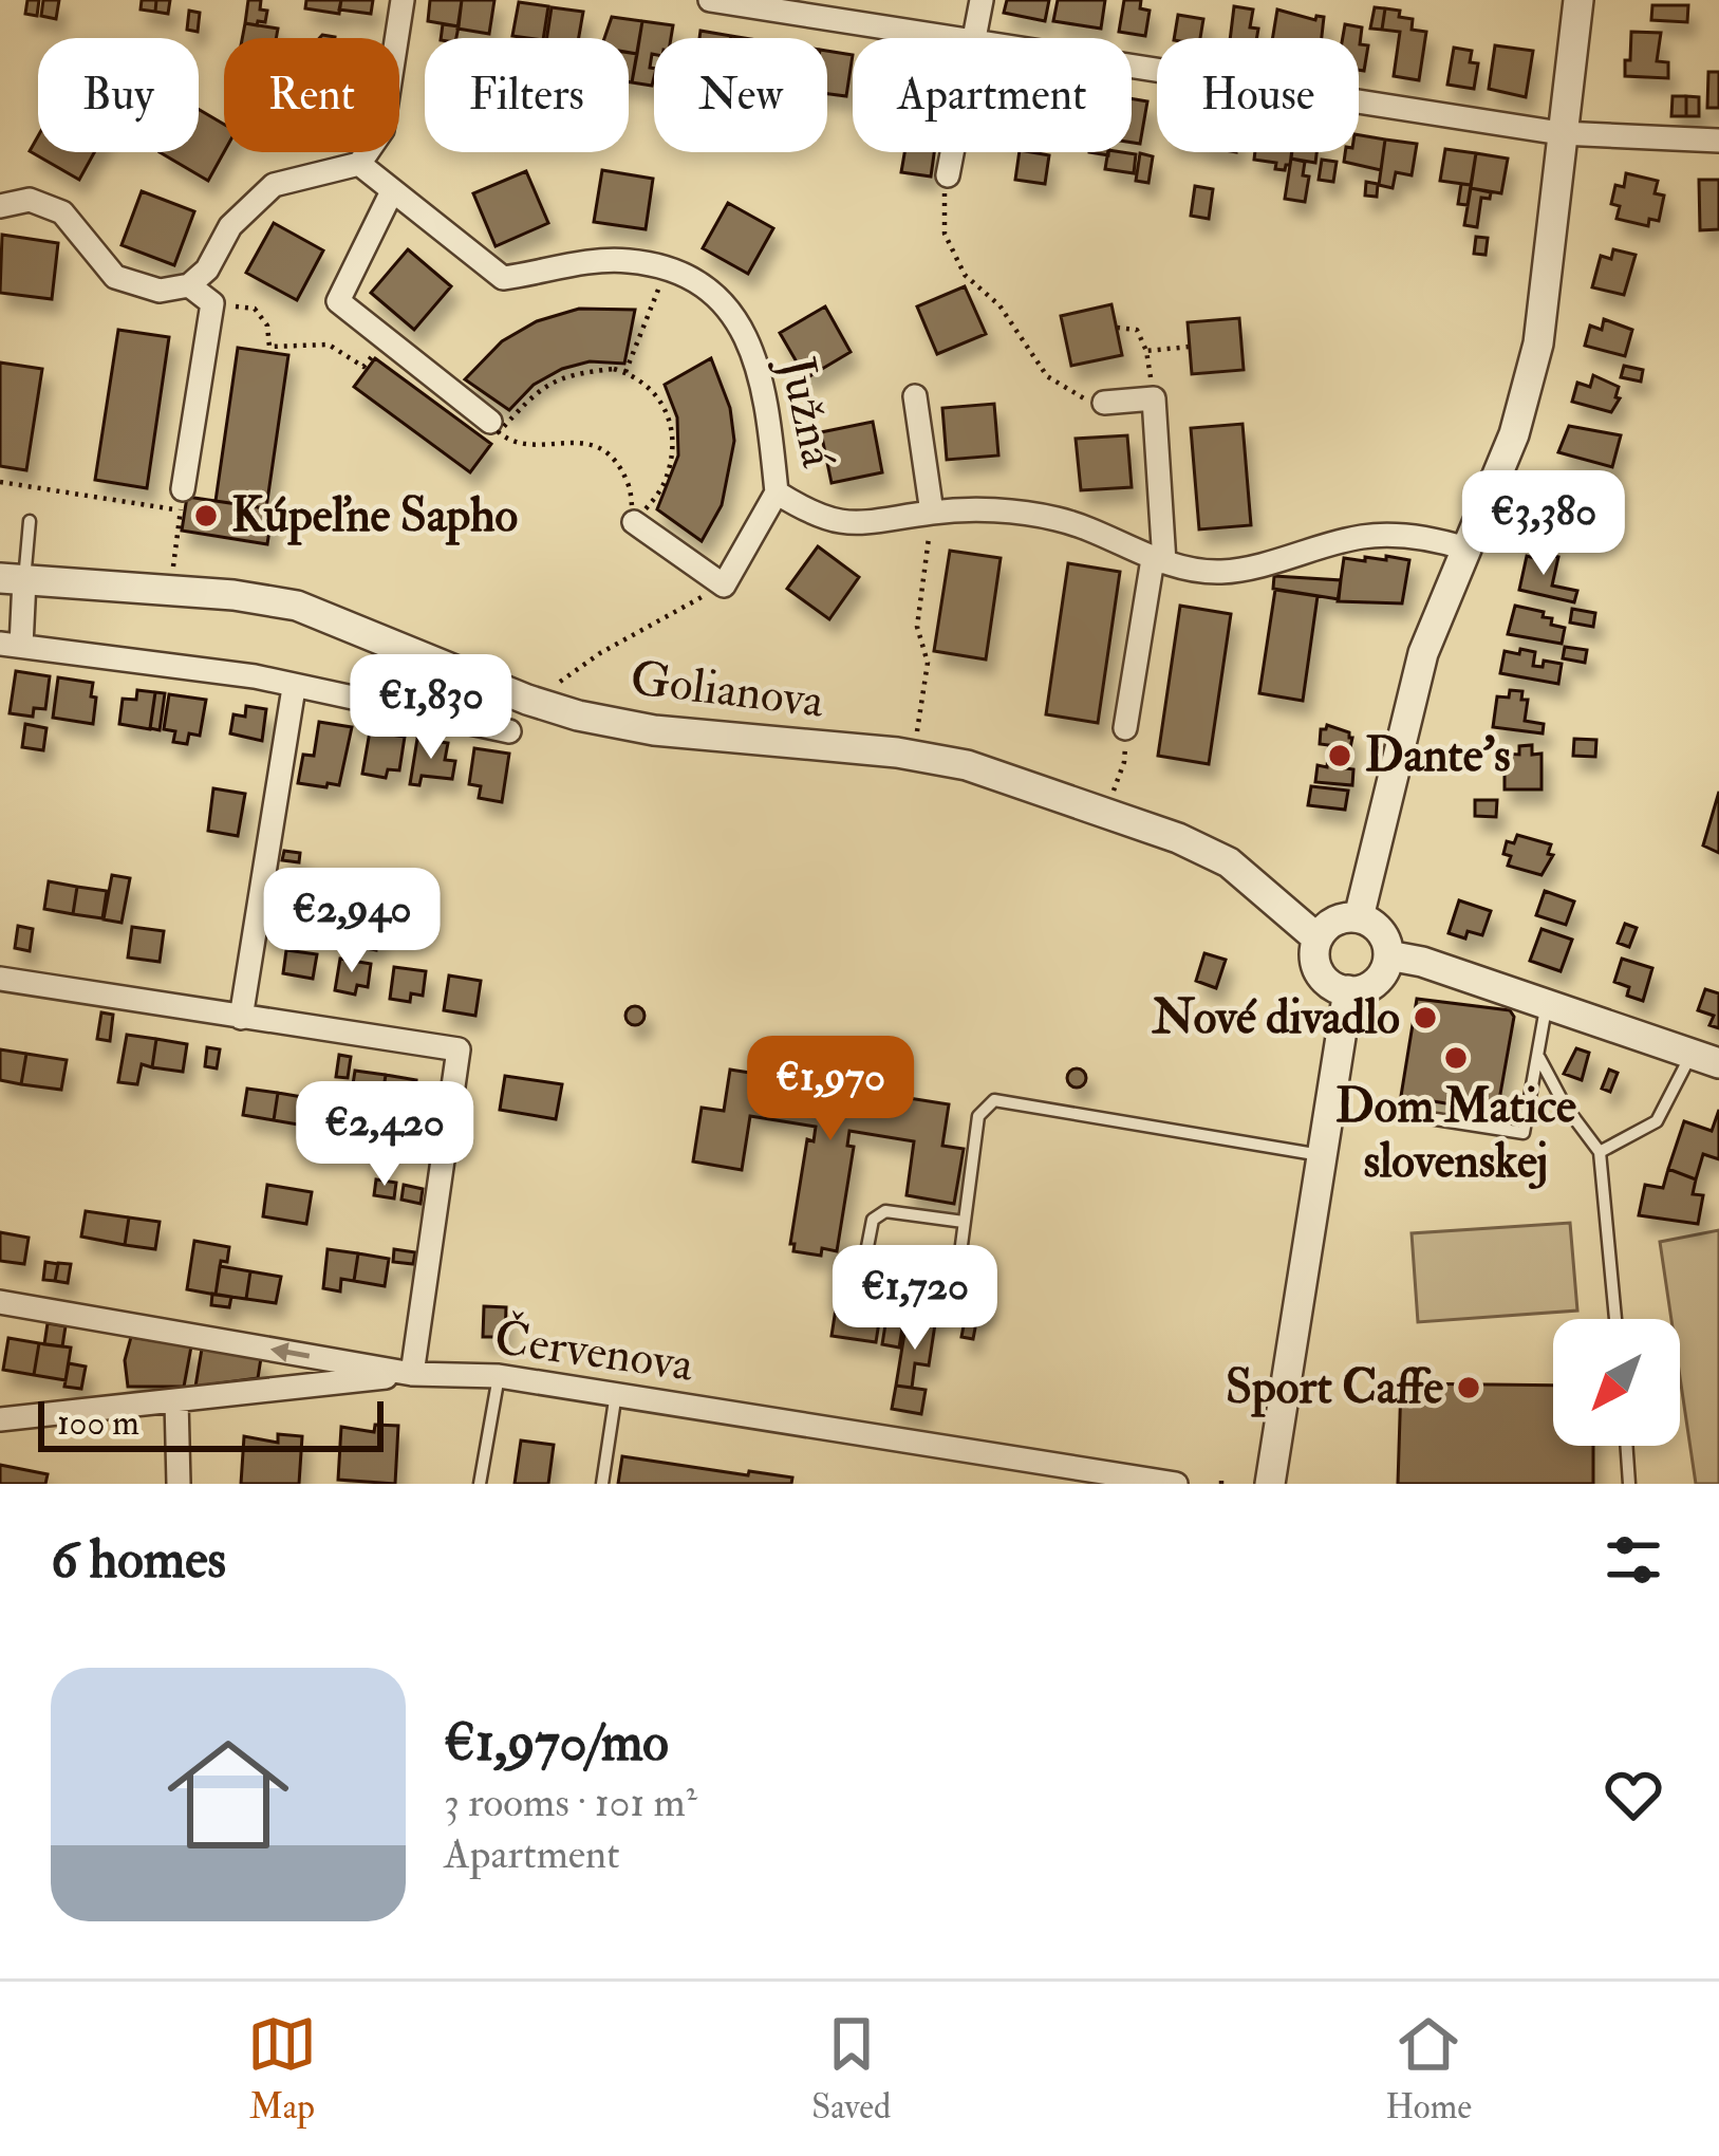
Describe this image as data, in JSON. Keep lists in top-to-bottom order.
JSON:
{
  "streets": {
    "street": ["Južná", "Golianova", "Červenova"]
  },
  "places": [
    "Kúpeľne Sapho",
    "Dante's",
    "Nové divadlo",
    "Dom Matice slovenskej",
    "Sport Caffe"
  ],
  "scale_bar": "100 m",
  "north": "bottom left",
  "page": {
    "chip": [
      "Buy",
      "Rent",
      "Filters",
      "New",
      "Apartment",
      "House"
    ],
    "price": [
      "€3,380",
      "€1,830",
      "€2,940",
      "€1,970",
      "€2,420",
      "€1,720"
    ],
    "scale": "100 m",
    "heading": "6 homes",
    "list": [
      {
        "name": "€1,970/mo",
        "note": "3 rooms · 101 m² · Apartment"
      }
    ],
    "tabs": ["Map", "Saved", "Home"]
  }
}
